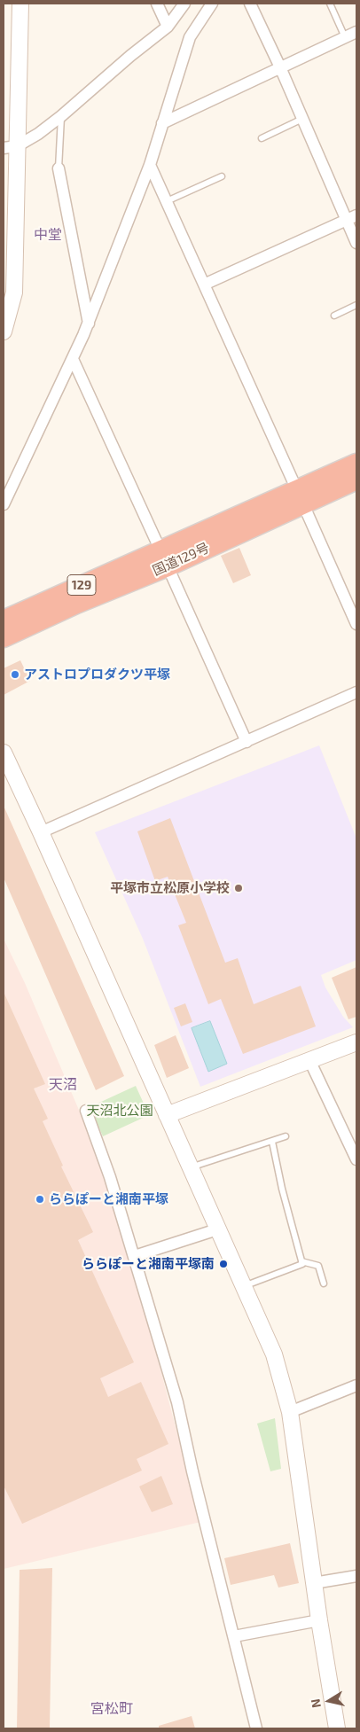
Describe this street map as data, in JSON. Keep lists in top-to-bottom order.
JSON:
{
  "streets": {
    "highway": ["国道129号", "129"]
  },
  "districts": ["中堂", "天沼", "宮松町"],
  "parks": ["天沼北公園"],
  "places": [
    "アストロプロダクツ平塚",
    "平塚市立松原小学校",
    "ららぽーと湘南平塚",
    "ららぽーと湘南平塚南"
  ],
  "north": "left"
}
